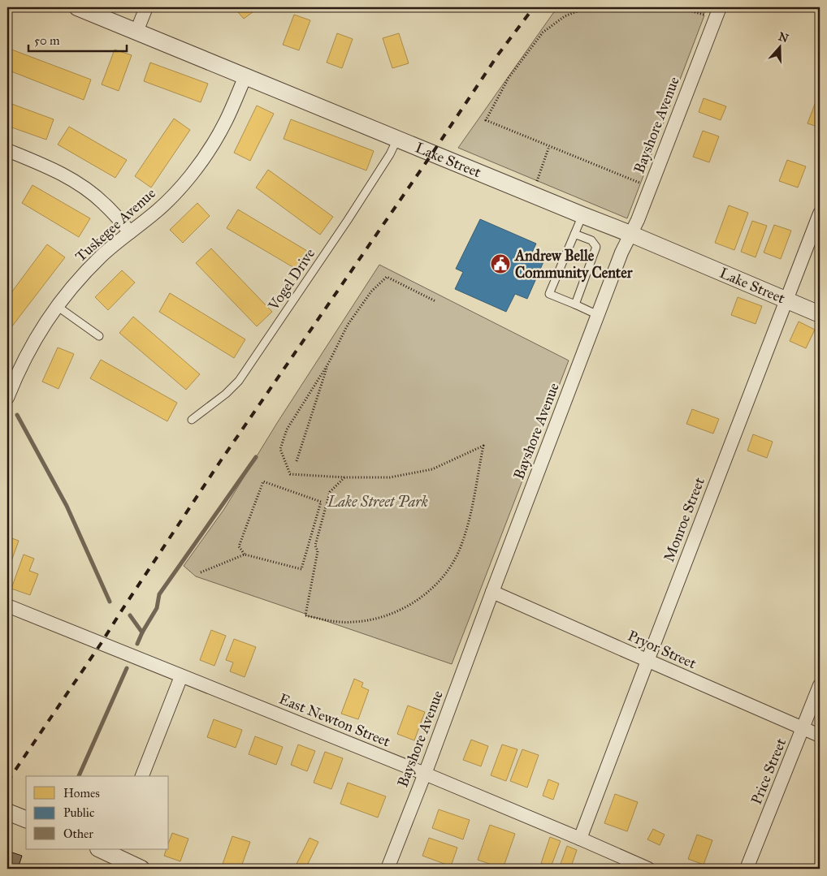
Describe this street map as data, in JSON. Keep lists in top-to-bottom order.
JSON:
{
  "streets": {
    "street": [
      "Bayshore Avenue",
      "Lake Street",
      "Tuskegee Avenue",
      "Monroe Street",
      "Pryor Street",
      "East Newton Street",
      "Price Street"
    ],
    "lane": ["Vogel Drive"]
  },
  "crossings": [
    ["Bayshore Avenue", "Lake Street"],
    ["Bayshore Avenue", "Pryor Street"],
    ["Bayshore Avenue", "East Newton Street"],
    ["Lake Street", "Tuskegee Avenue"],
    ["Lake Street", "Vogel Drive"],
    ["Lake Street", "Monroe Street"],
    ["Monroe Street", "Pryor Street"],
    ["Monroe Street", "East Newton Street"],
    ["Pryor Street", "Price Street"]
  ],
  "parks": ["Lake Street Park"],
  "places": {
    "public building": ["Andrew Belle Community Center"]
  },
  "legend": ["Homes", "Public", "Other"],
  "scale_bar": "50 m",
  "north": "top"
}
